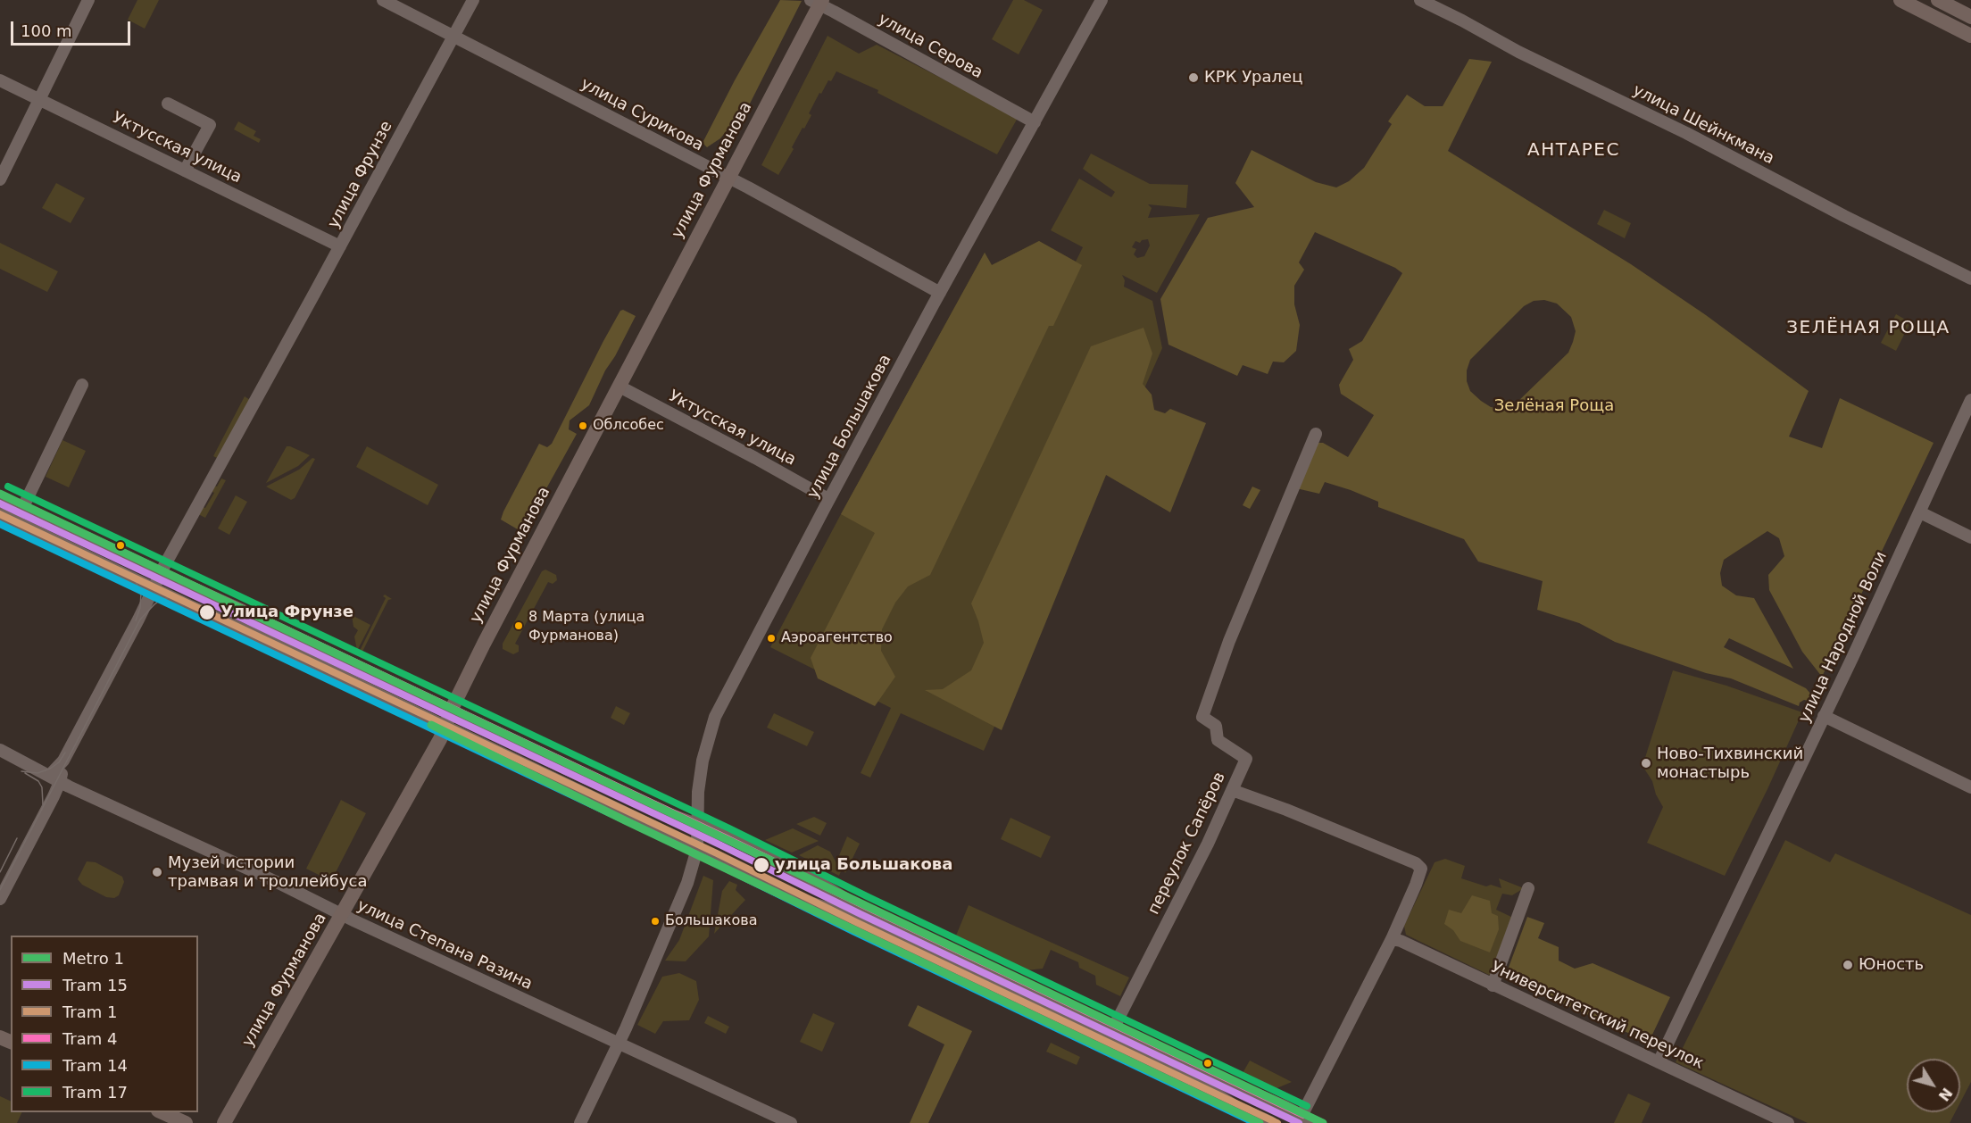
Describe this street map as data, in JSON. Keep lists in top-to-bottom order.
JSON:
{
  "streets": {
    "main road": ["улица Фурманова"],
    "street": [
      "улица Серова",
      "улица Сурикова",
      "улица Шейнкмана",
      "Уктусская улица",
      "улица Фрунзе",
      "улица Большакова",
      "улица Народной Воли",
      "переулок Сапёров",
      "улица Степана Разина",
      "Университетский переулок"
    ]
  },
  "crossings": [
    ["улица Серова", "улица Фурманова"],
    ["улица Серова", "улица Большакова"],
    ["улица Сурикова", "улица Фурманова"],
    ["улица Сурикова", "улица Фрунзе"],
    ["улица Сурикова", "улица Большакова"],
    ["Уктусская улица", "улица Фурманова"],
    ["Уктусская улица", "улица Фрунзе"],
    ["Уктусская улица", "улица Большакова"],
    ["улица Фурманова", "улица Степана Разина"],
    ["улица Фрунзе", "улица Степана Разина"],
    ["улица Большакова", "улица Степана Разина"],
    ["улица Народной Воли", "Университетский переулок"]
  ],
  "districts": ["АНТАРЕС", "ЗЕЛЁНАЯ РОЩА"],
  "parks": ["Зелёная Роща"],
  "places": [
    "КРК Уралец",
    "Облсобес",
    "Улица Фрунзе",
    "8 Марта (улица Фурманова)",
    "Аэроагентство",
    "Ново-Тихвинский монастырь",
    "улица Большакова",
    "Музей истории трамвая и троллейбуса",
    "Большакова",
    "Юность"
  ],
  "lines": [
    "tram line 17",
    "metro line 1",
    "tram line 4",
    "tram line 15",
    "tram line 1",
    "tram line 14"
  ],
  "legend": [
    "Metro 1",
    "Tram 15",
    "Tram 1",
    "Tram 4",
    "Tram 14",
    "Tram 17"
  ],
  "scale_bar": "100 m",
  "north": "bottom right"
}
